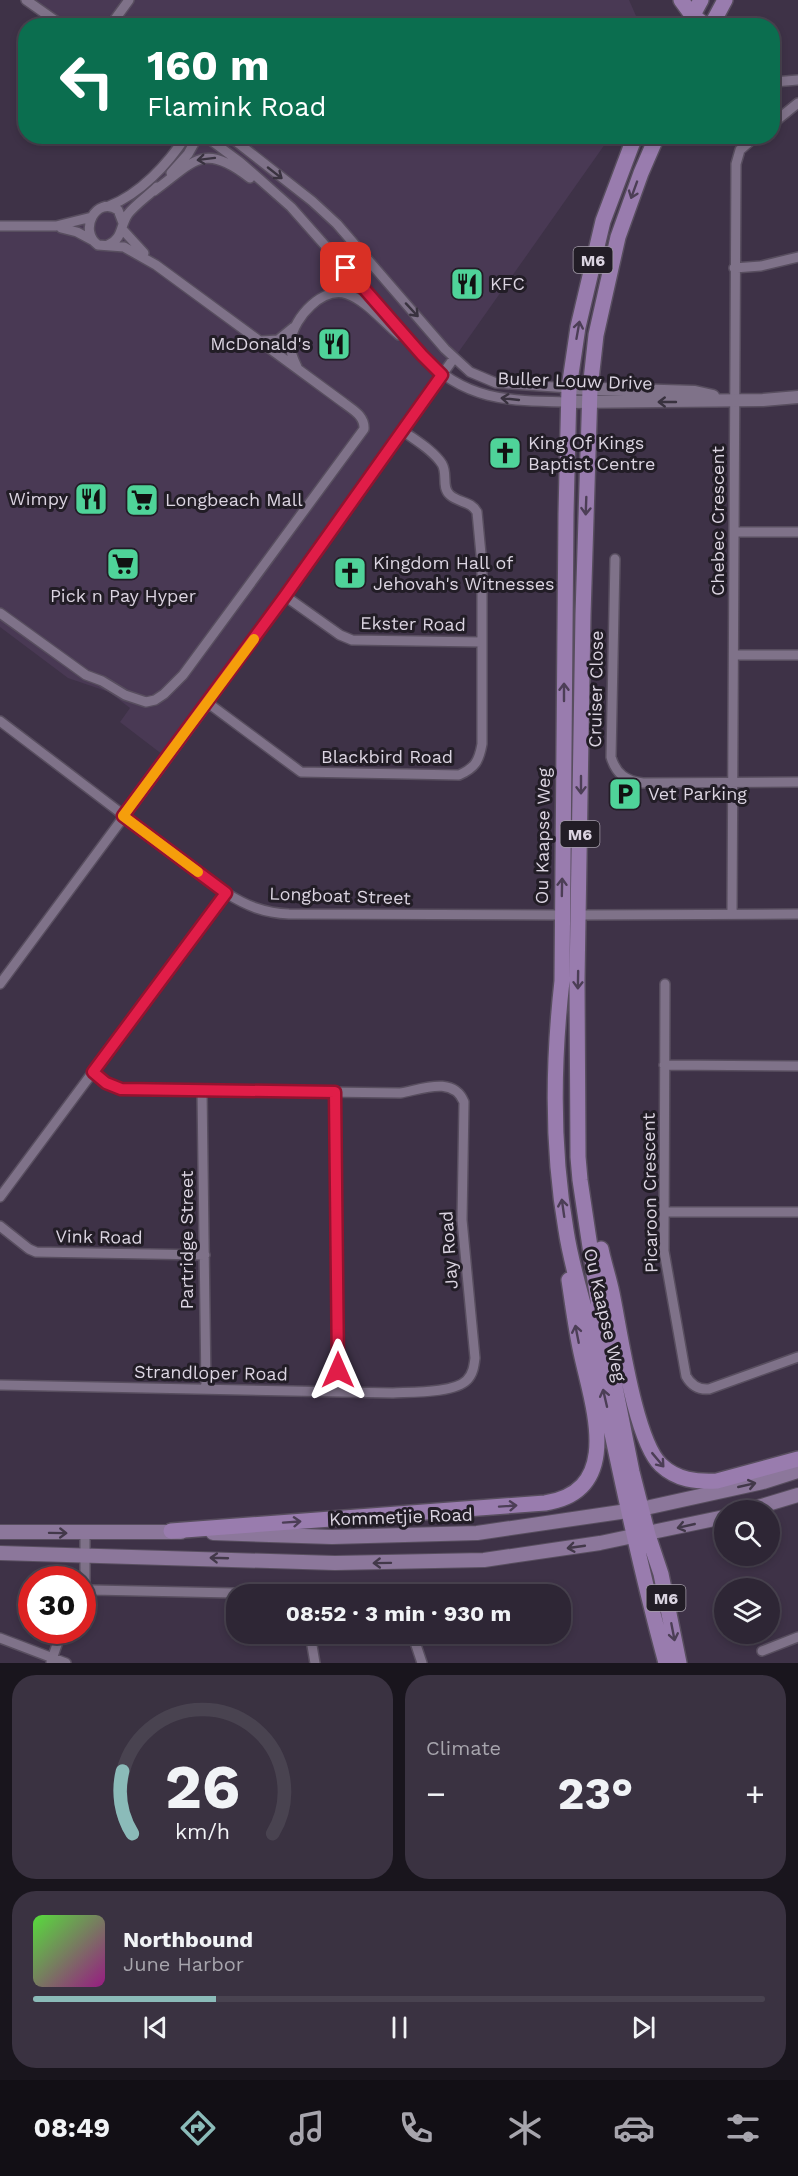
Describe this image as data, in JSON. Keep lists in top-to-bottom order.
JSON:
{
  "streets": {
    "main road": ["M6", "Ou Kaapse Weg", "Kommetjie Road"],
    "street": [
      "Buller Louw Drive",
      "Chebec Crescent",
      "Ekster Road",
      "Cruiser Close",
      "Blackbird Road",
      "Longboat Street",
      "Picaroon Crescent",
      "Vink Road",
      "Partridge Street",
      "Jay Road",
      "Strandloper Road"
    ]
  },
  "crossings": [
    ["M6", "Ou Kaapse Weg"],
    ["Buller Louw Drive", "Chebec Crescent"],
    ["Buller Louw Drive", "Ou Kaapse Weg"],
    ["Chebec Crescent", "Cruiser Close"],
    ["Ekster Road", "Blackbird Road"],
    ["Ou Kaapse Weg", "Longboat Street"],
    ["Ou Kaapse Weg", "Kommetjie Road"],
    ["Vink Road", "Partridge Street"],
    ["Partridge Street", "Strandloper Road"],
    ["Jay Road", "Strandloper Road"]
  ],
  "places": {
    "restaurant": ["KFC", "McDonald's", "Wimpy"],
    "church": ["King Of Kings Baptist Centre", "Kingdom Hall of Jehovah's Witnesses"],
    "supermarket": ["Longbeach Mall", "Pick n Pay Hyper"],
    "parking": ["Vet Parking"]
  },
  "page": {
    "turn": ["160 m", "Flamink Road"],
    "limit": "30",
    "trip": "08:52 · 3 min · 930 m",
    "tile": "Climate",
    "heat": ["−", "23°", "+"],
    "song": ["Northbound", "June Harbor"],
    "tabs": "08:49",
    "gauge": ["26", "km/h"]
  }
}
